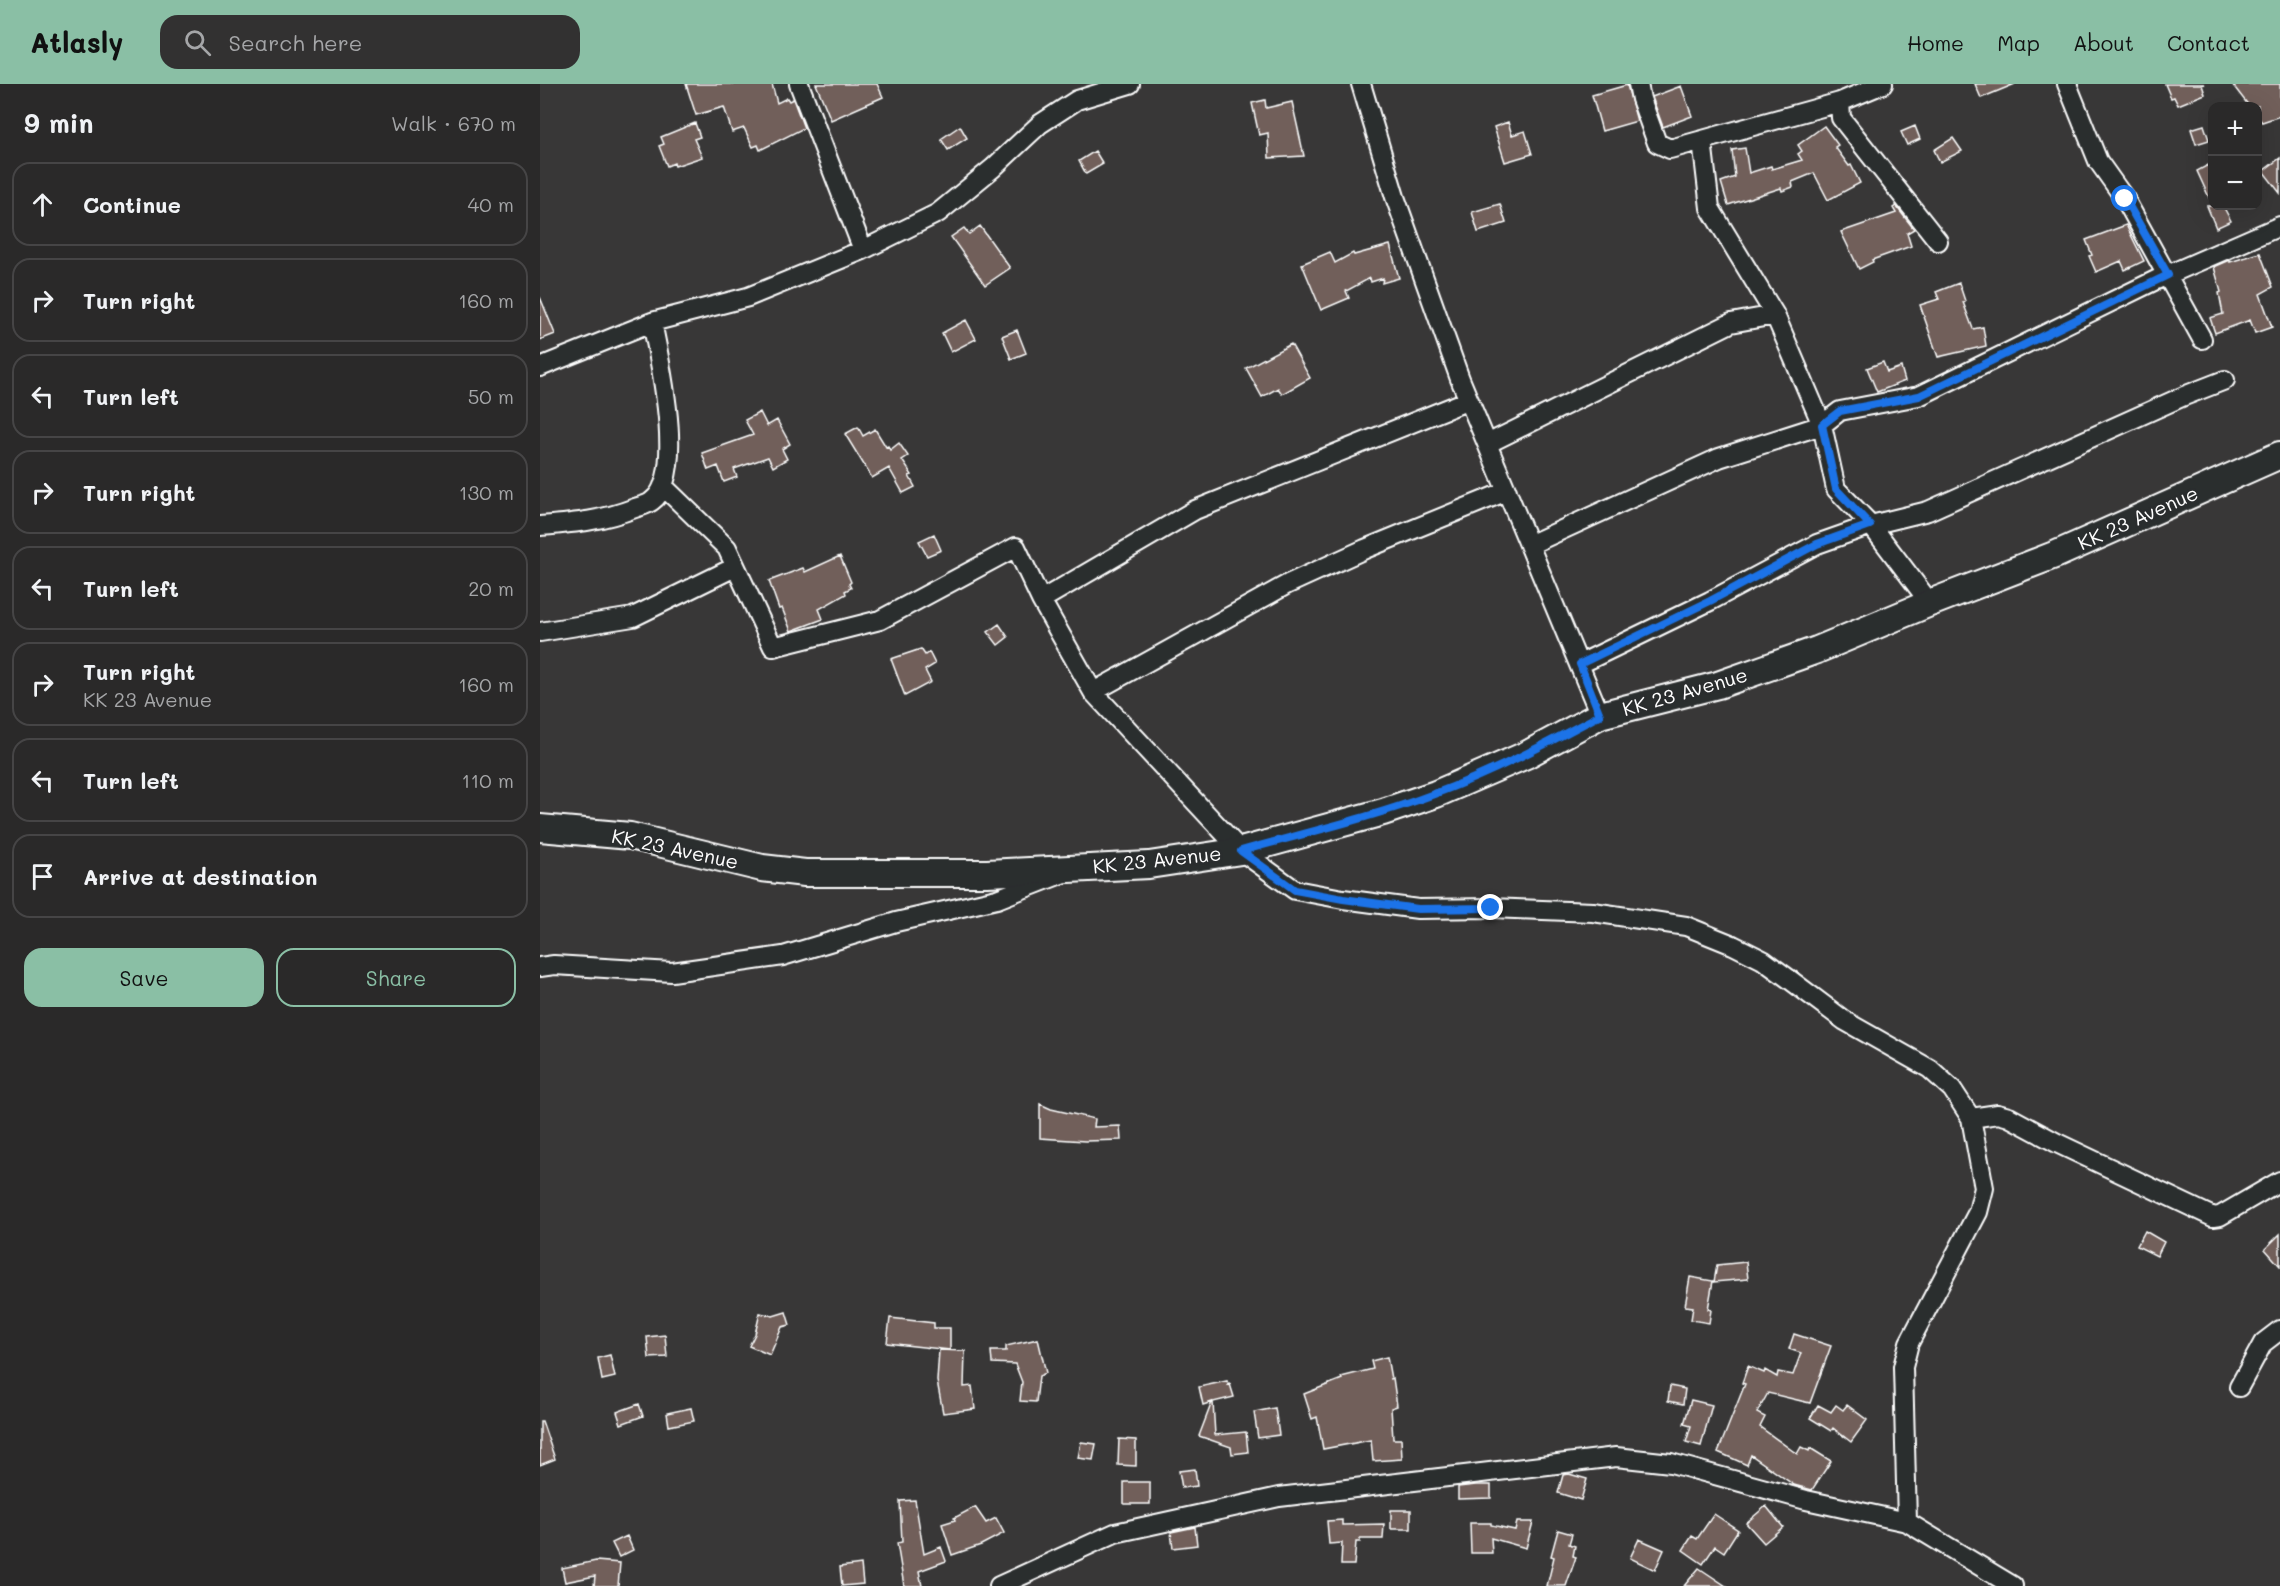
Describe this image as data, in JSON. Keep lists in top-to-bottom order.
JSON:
{
  "streets": {
    "main road": ["KK 23 Avenue"]
  },
  "page": {
    "header": "Atlasly",
    "search": "Search here",
    "nav": [
      "Home",
      "Map",
      "About",
      "Contact"
    ],
    "heading": ["9 min", "Walk · 670 m"],
    "map_buttons": ["+", "−"],
    "list": [
      ["Continue", "40 m"],
      ["Turn right", "160 m"],
      ["Turn left", "50 m"],
      ["Turn right", "130 m"],
      ["Turn left", "20 m"],
      ["Turn right", "KK 23 Avenue", "160 m"],
      ["Turn left", "110 m"],
      "Arrive at destination"
    ],
    "buttons": ["Save", "Share"]
  }
}
